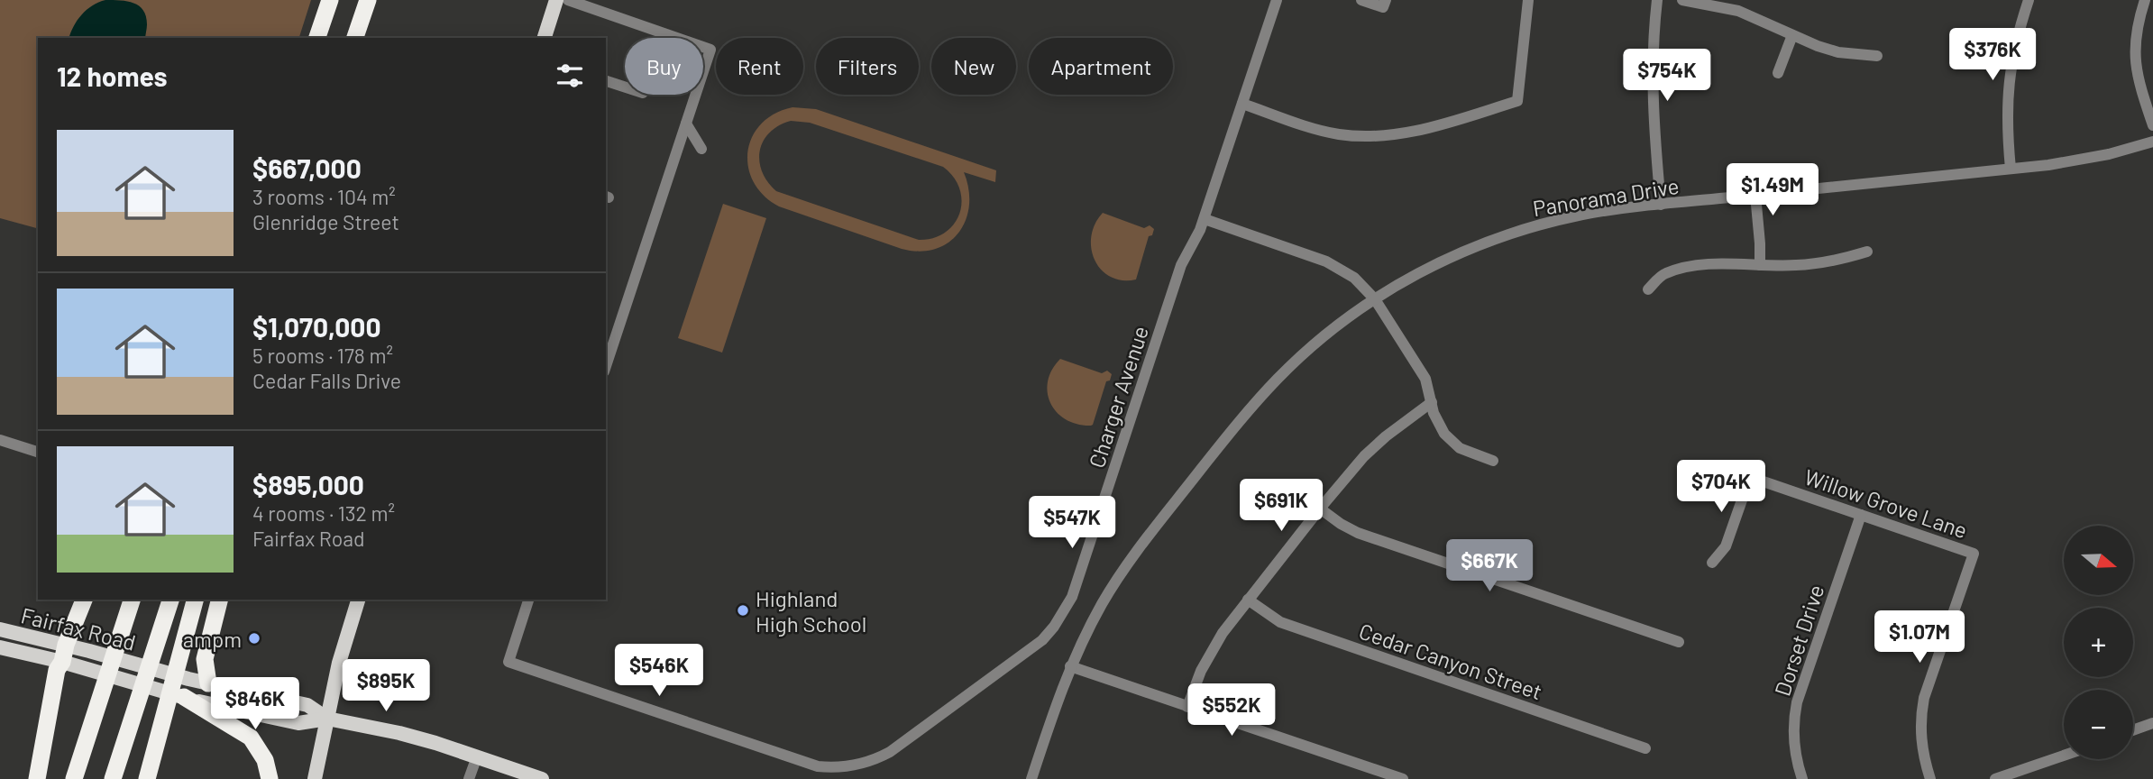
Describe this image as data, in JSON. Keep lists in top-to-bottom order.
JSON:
{
  "streets": {
    "main road": ["Fairfax Road"],
    "street": [
      "Panorama Drive",
      "Charger Avenue",
      "Willow Grove Lane",
      "Dorset Drive",
      "Cedar Canyon Street"
    ]
  },
  "crossings": [
    ["Willow Grove Lane", "Dorset Drive"]
  ],
  "places": ["Highland High School", "ampm"],
  "north": "right",
  "page": {
    "price": [
      "$376K",
      "$754K",
      "$1.49M",
      "$704K",
      "$691K",
      "$547K",
      "$667K",
      "$1.07M",
      "$546K",
      "$895K",
      "$846K",
      "$552K"
    ],
    "chip": [
      "Buy",
      "Rent",
      "Filters",
      "New",
      "Apartment"
    ],
    "heading": "12 homes",
    "list": [
      {
        "name": "$667,000",
        "note": "3 rooms · 104 m² · Glenridge Street"
      },
      {
        "name": "$1,070,000",
        "note": "5 rooms · 178 m² · Cedar Falls Drive"
      },
      {
        "name": "$895,000",
        "note": "4 rooms · 132 m² · Fairfax Road"
      }
    ],
    "map_buttons": ["+", "−"]
  }
}
